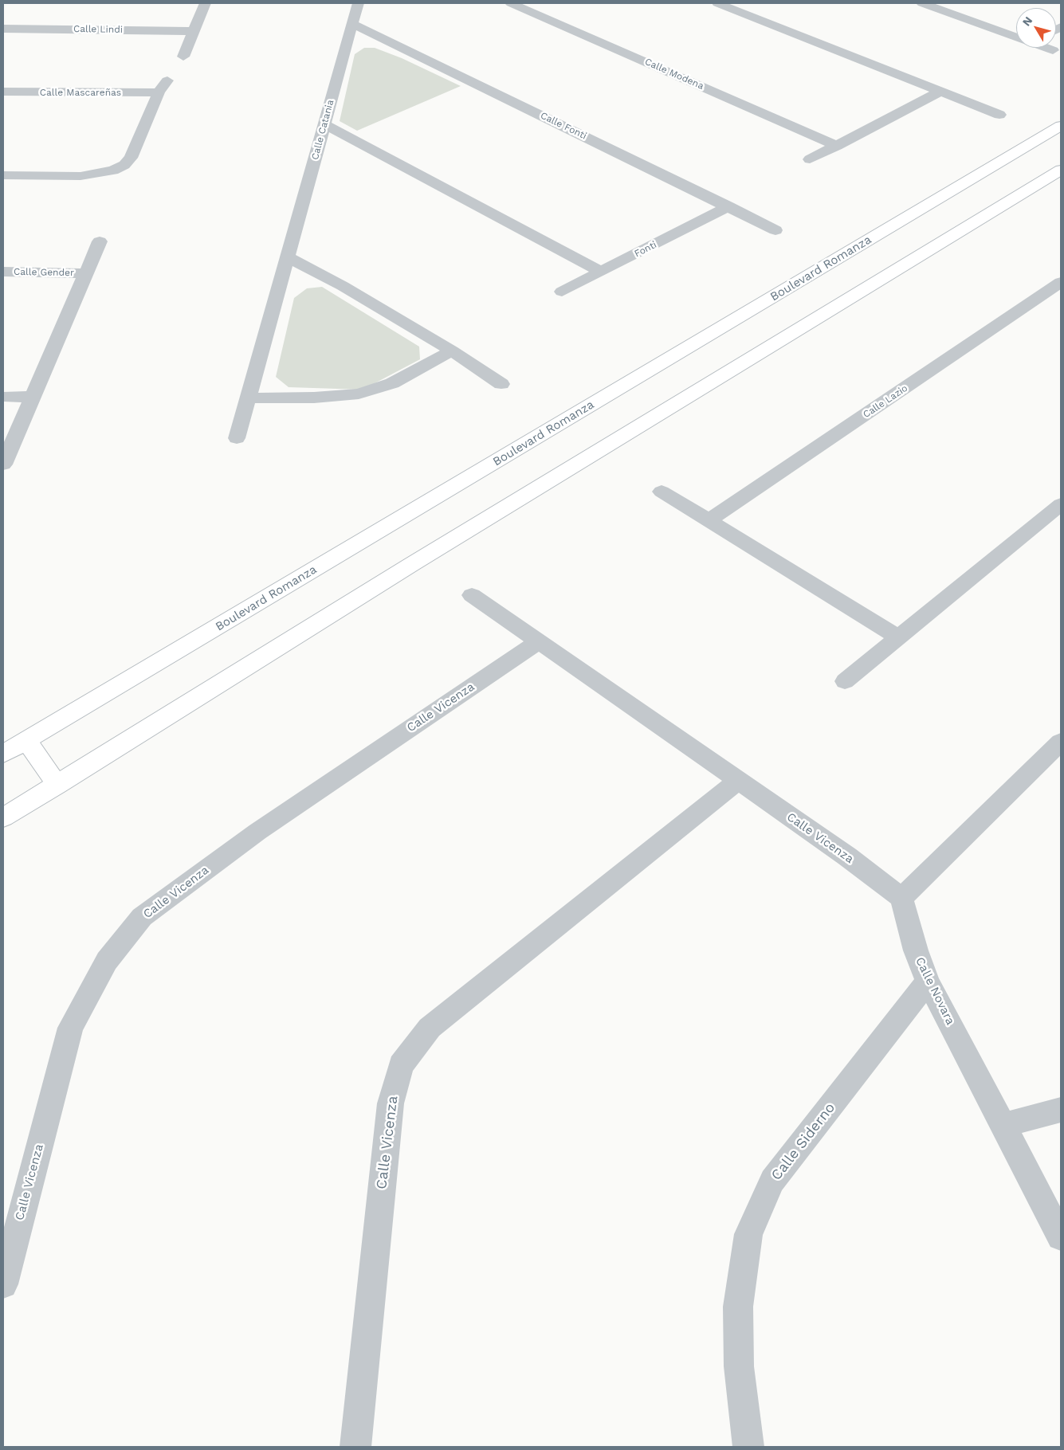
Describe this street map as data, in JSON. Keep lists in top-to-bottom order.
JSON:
{
  "streets": {
    "main road": ["Boulevard Romanza"],
    "street": [
      "Calle Lindi",
      "Calle Modena",
      "Calle Mascareñas",
      "Calle Fonti",
      "Calle Catania",
      "Fonti",
      "Calle Gender",
      "Calle Lazio",
      "Calle Vicenza",
      "Calle Novara",
      "Calle Siderno"
    ]
  },
  "crossings": [
    ["Calle Fonti", "Calle Catania"],
    ["Calle Fonti", "Fonti"],
    ["Calle Vicenza", "Calle Novara"],
    ["Calle Novara", "Calle Siderno"]
  ],
  "north": "top left"
}
